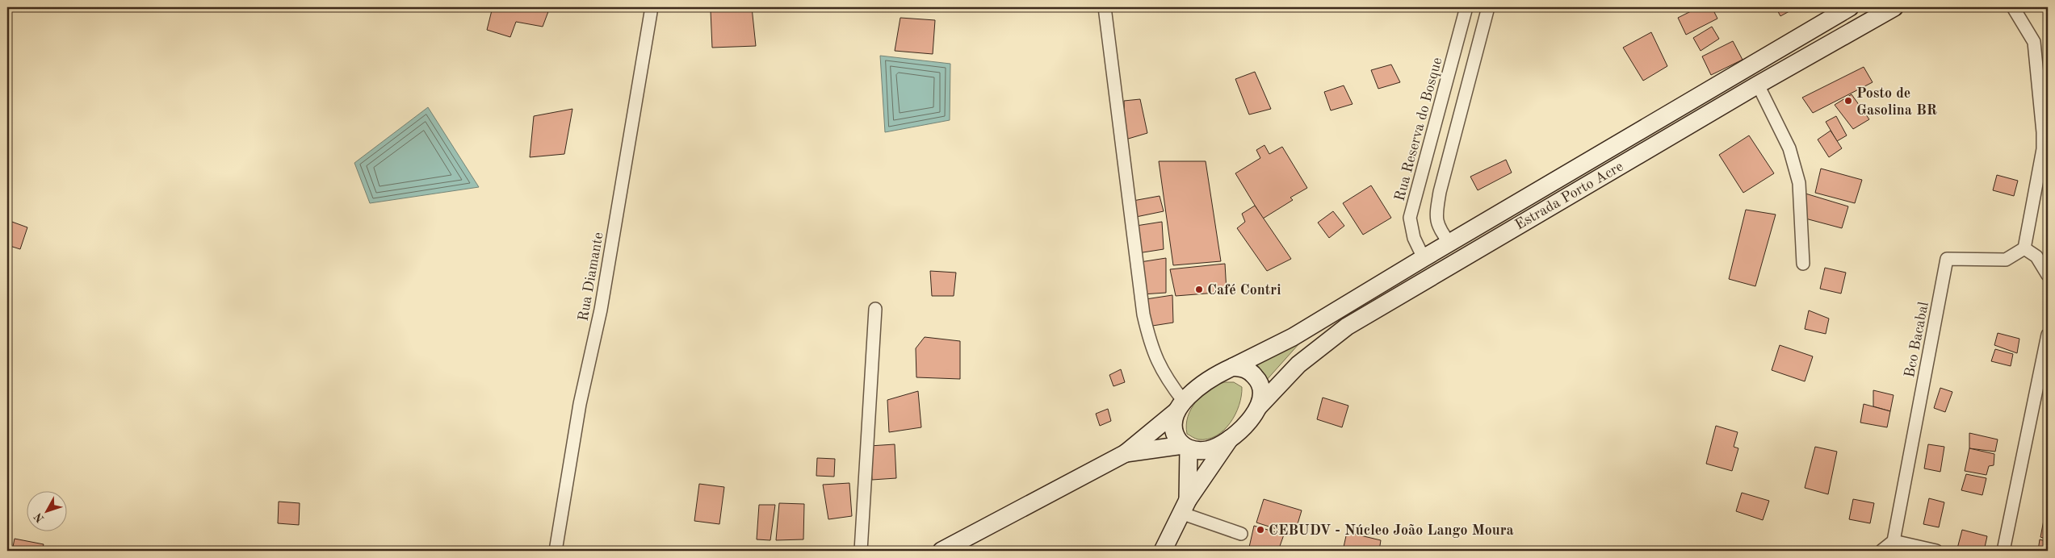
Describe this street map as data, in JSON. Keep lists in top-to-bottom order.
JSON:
{
  "streets": {
    "main road": ["Estrada Porto Acre"],
    "street": ["Rua Reserva do Bosque", "Rua Diamante", "Bco Bacabal"]
  },
  "crossings": [
    ["Rua Reserva do Bosque", "Estrada Porto Acre"]
  ],
  "places": ["Posto de Gasolina BR", "Café Contri", "CEBUDV - Núcleo João Lango Moura"],
  "north": "bottom left"
}
